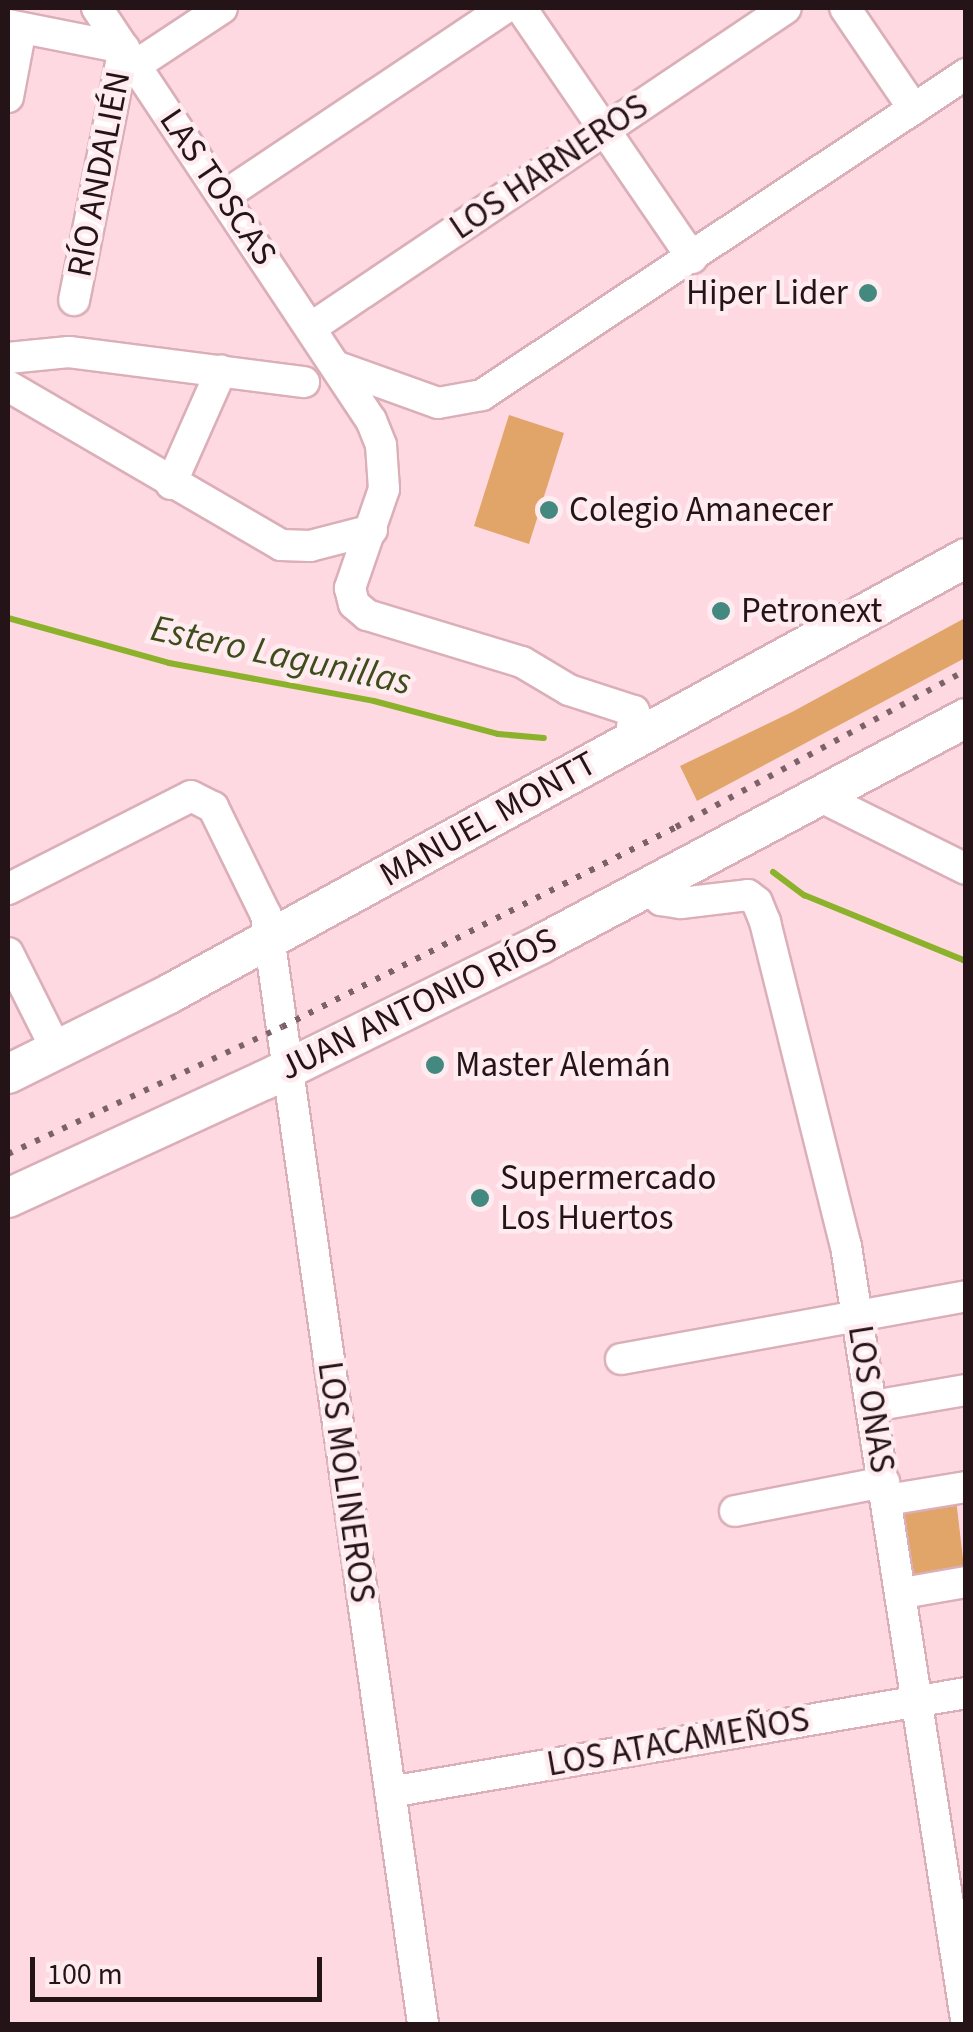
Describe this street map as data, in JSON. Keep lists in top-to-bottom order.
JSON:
{
  "streets": {
    "main road": ["MANUEL MONTT", "JUAN ANTONIO RÍOS"],
    "street": [
      "LOS HARNEROS",
      "RÍO ANDALIÉN",
      "LAS TOSCAS",
      "LOS ONAS",
      "LOS MOLINEROS",
      "LOS ATACAMEÑOS"
    ]
  },
  "crossings": [
    ["LOS HARNEROS", "LAS TOSCAS"],
    ["RÍO ANDALIÉN", "LAS TOSCAS"],
    ["LAS TOSCAS", "MANUEL MONTT"],
    ["MANUEL MONTT", "LOS MOLINEROS"],
    ["JUAN ANTONIO RÍOS", "LOS ONAS"],
    ["JUAN ANTONIO RÍOS", "LOS MOLINEROS"],
    ["LOS ONAS", "LOS ATACAMEÑOS"],
    ["LOS MOLINEROS", "LOS ATACAMEÑOS"]
  ],
  "water": ["Estero Lagunillas"],
  "places": [
    "Hiper Lider",
    "Colegio Amanecer",
    "Petronext",
    "Master Alemán",
    "Supermercado Los Huertos"
  ],
  "scale_bar": "100 m"
}
